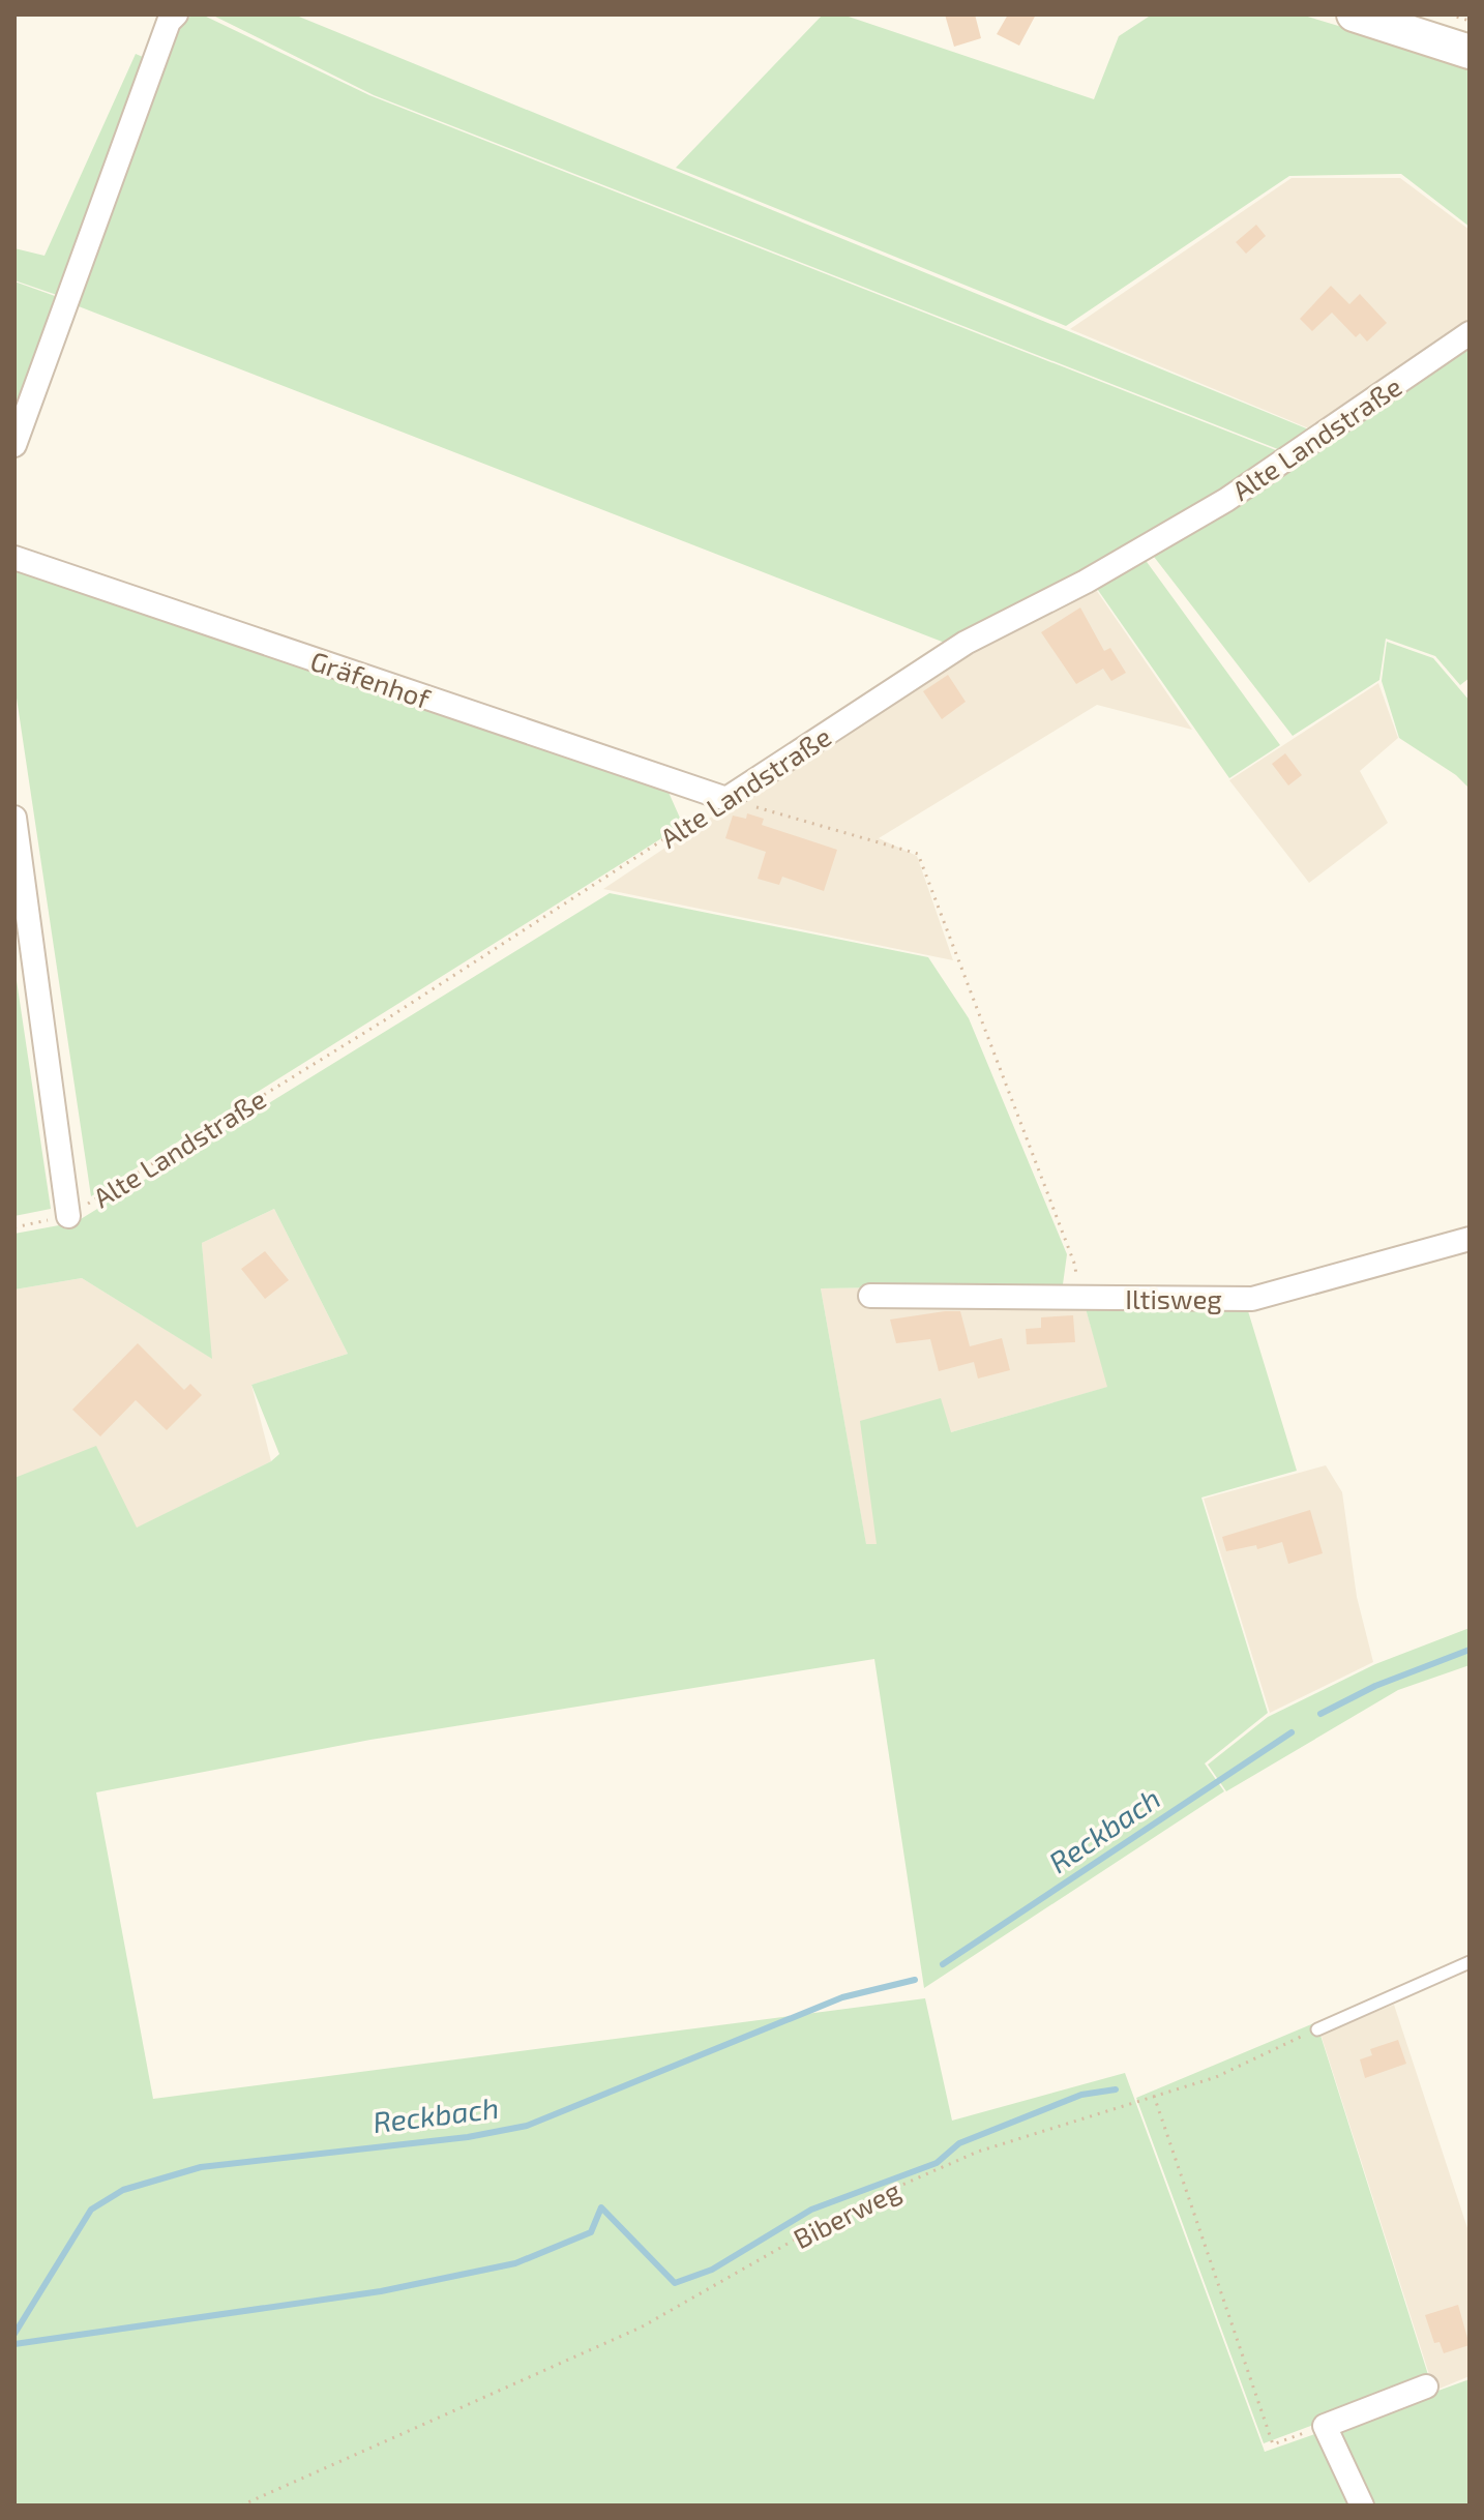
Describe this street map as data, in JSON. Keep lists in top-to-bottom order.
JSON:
{
  "streets": {
    "street": ["Alte Landstraße", "Gräfenhof", "Iltisweg"],
    "path": ["Biberweg"]
  },
  "crossings": [
    ["Alte Landstraße", "Gräfenhof"]
  ],
  "water": ["Reckbach"]
}
